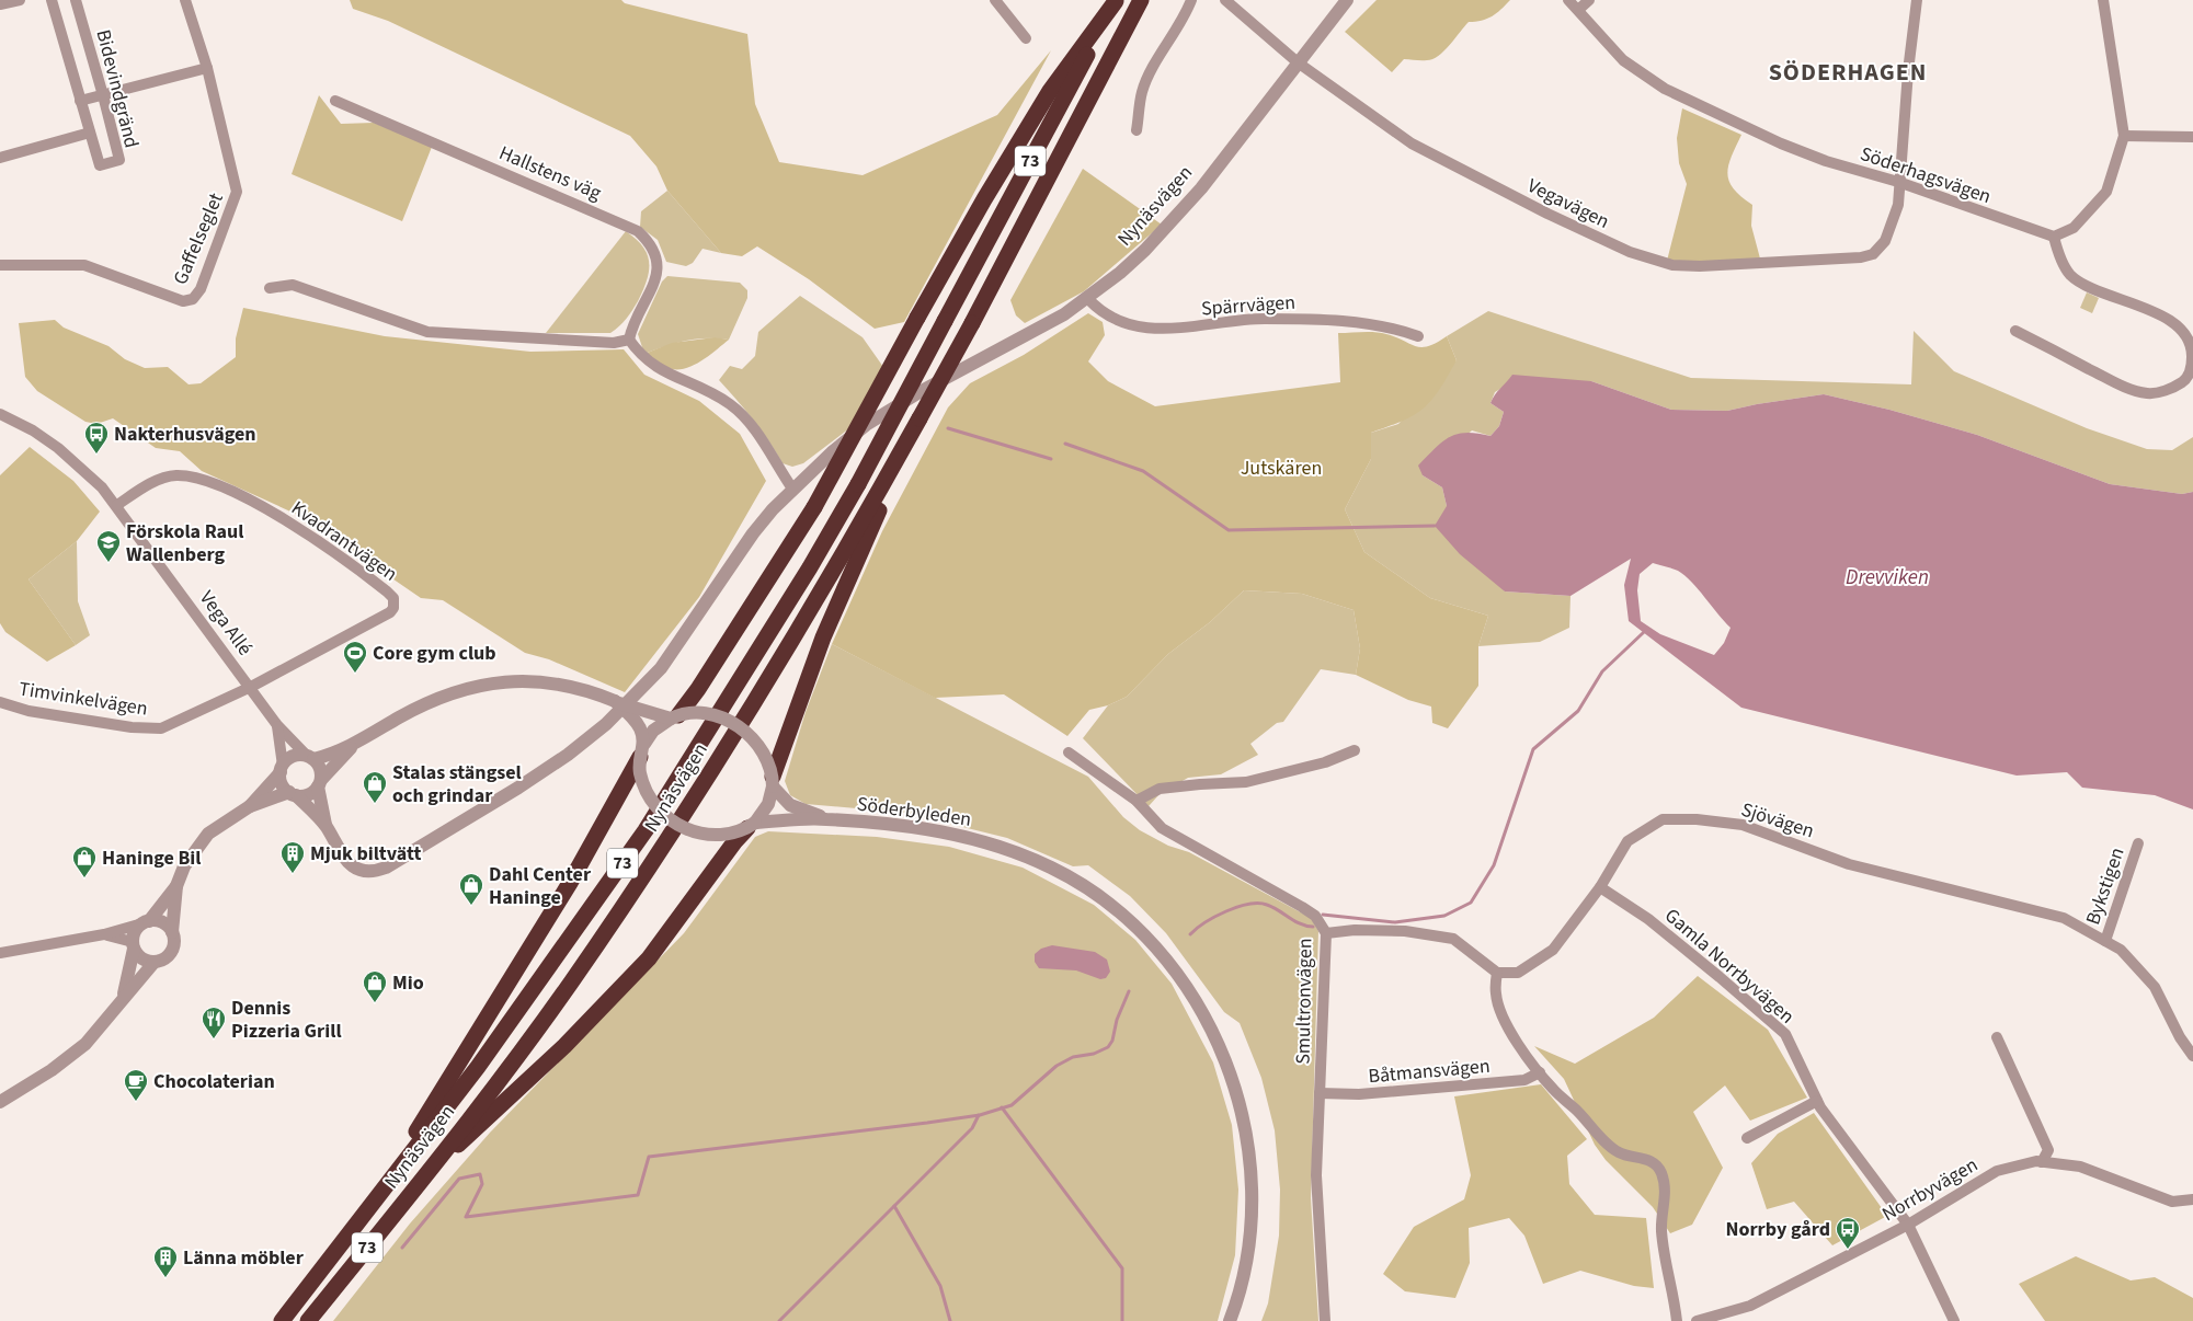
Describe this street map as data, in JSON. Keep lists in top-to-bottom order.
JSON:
{
  "streets": {
    "highway": ["73", "Nynäsvägen"],
    "street": [
      "Bidevindgränd",
      "Hallstens väg",
      "Söderhagsvägen",
      "Vegavägen",
      "Gaffelseglet",
      "Spärrvägen",
      "Kvadrantvägen",
      "Vega Allé",
      "Timvinkelvägen",
      "Söderbyleden",
      "Sjövägen",
      "Bykstigen",
      "Gamla Norrbyvägen",
      "Smultronvägen",
      "Båtmansvägen",
      "Norrbyvägen"
    ]
  },
  "crossings": [
    ["Söderhagsvägen", "Vegavägen"],
    ["Vegavägen", "Nynäsvägen"],
    ["Nynäsvägen", "Spärrvägen"],
    ["Nynäsvägen", "Vega Allé"],
    ["Kvadrantvägen", "Vega Allé"],
    ["Kvadrantvägen", "Timvinkelvägen"],
    ["Vega Allé", "Timvinkelvägen"],
    ["Sjövägen", "Bykstigen"],
    ["Sjövägen", "Gamla Norrbyvägen"],
    ["Gamla Norrbyvägen", "Norrbyvägen"],
    ["Smultronvägen", "Båtmansvägen"]
  ],
  "districts": ["SÖDERHAGEN"],
  "water": ["Drevviken"],
  "parks": ["Jutskären"],
  "places": {
    "bus stop": ["Nakterhusvägen", "Norrby gård"],
    "school or university": ["Förskola Raul Wallenberg"],
    "sports": ["Core gym club"],
    "shop": [
      "Stalas stängsel och grindar",
      "Haninge Bil",
      "Dahl Center Haninge",
      "Mio"
    ],
    "building": ["Mjuk biltvätt", "Länna möbler"],
    "restaurant": ["Dennis Pizzeria Grill"],
    "cafe": ["Chocolaterian"]
  }
}
